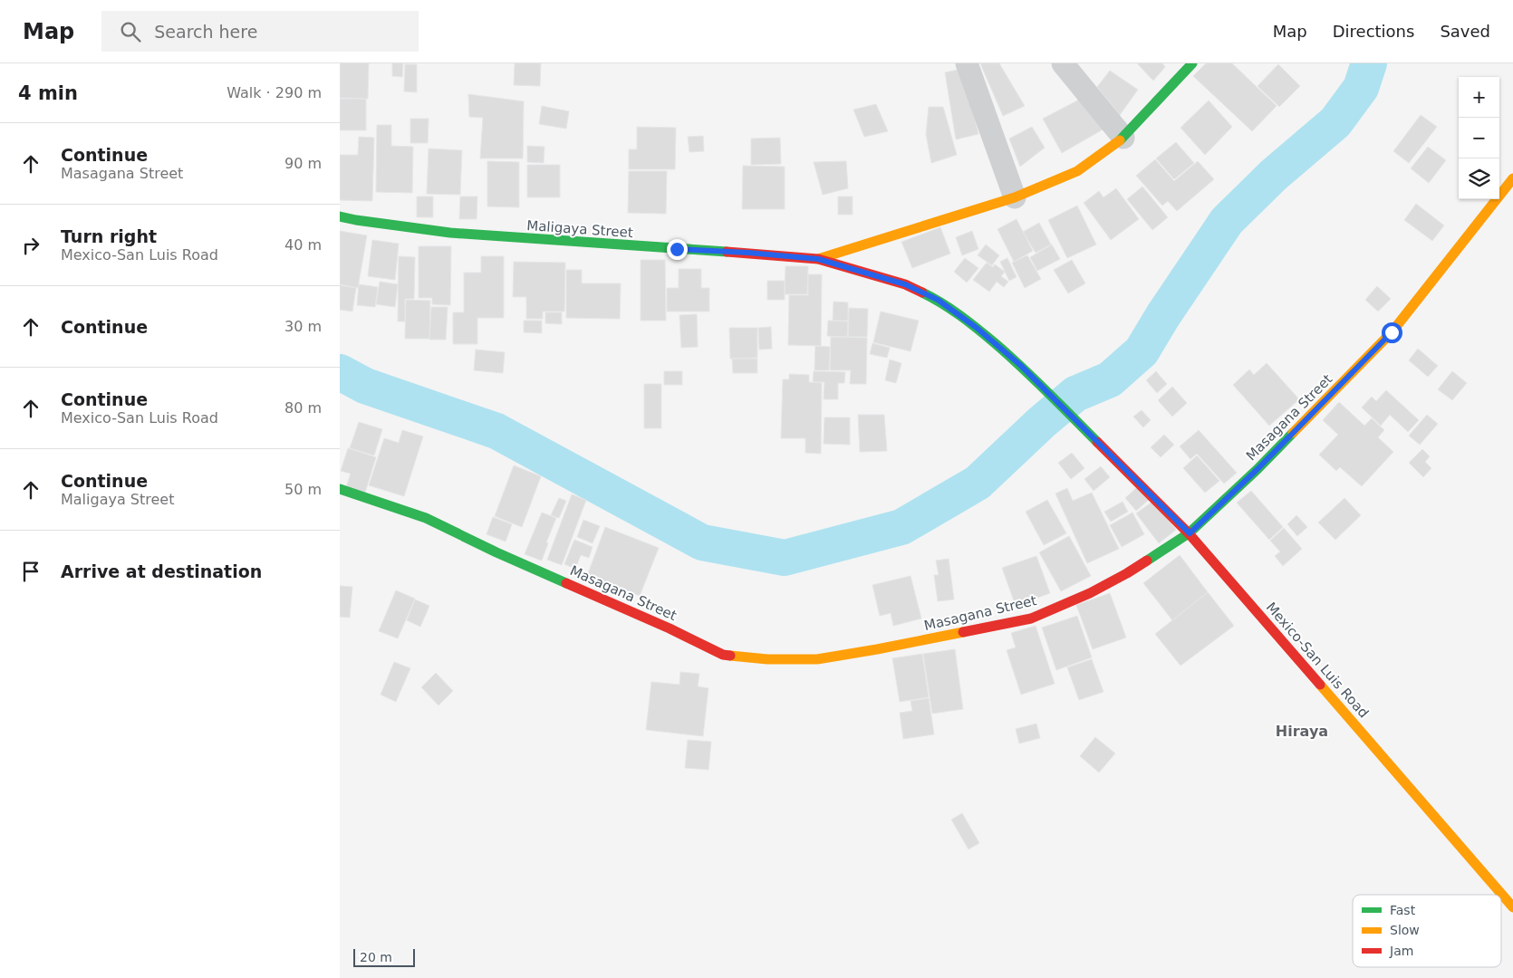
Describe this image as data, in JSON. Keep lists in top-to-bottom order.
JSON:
{
  "streets": {
    "main road": ["Maligaya Street", "Masagana Street", "Mexico-San Luis Road"]
  },
  "crossings": [
    ["Maligaya Street", "Mexico-San Luis Road"],
    ["Masagana Street", "Mexico-San Luis Road"]
  ],
  "districts": ["Hiraya"],
  "legend": ["Fast", "Slow", "Jam"],
  "scale_bar": "20 m",
  "page": {
    "header": "Map",
    "search": "Search here",
    "nav": ["Map", "Directions", "Saved"],
    "heading": ["4 min", "Walk · 290 m"],
    "map_buttons": ["+", "−"],
    "list": [
      ["Continue", "Masagana Street", "90 m"],
      ["Turn right", "Mexico-San Luis Road", "40 m"],
      ["Continue", "30 m"],
      ["Continue", "Mexico-San Luis Road", "80 m"],
      ["Continue", "Maligaya Street", "50 m"],
      "Arrive at destination"
    ],
    "scale": "20 m"
  }
}
